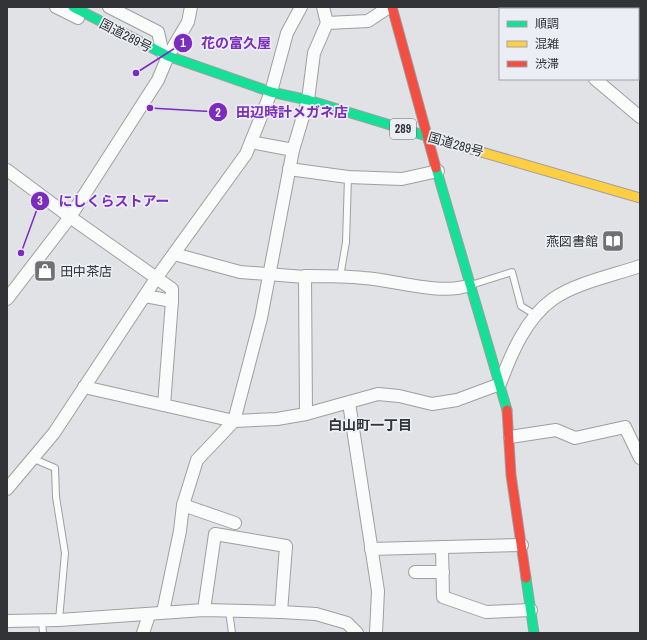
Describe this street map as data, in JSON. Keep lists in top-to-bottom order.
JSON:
{
  "streets": {
    "main road": ["国道289号", "289"]
  },
  "districts": ["白山町一丁目"],
  "places": {
    "other": ["花の富久屋", "田辺時計メガネ店", "にしくらストアー"],
    "library": ["燕図書館"],
    "shop": ["田中茶店"]
  },
  "legend": ["順調", "混雑", "渋滞"]
}
